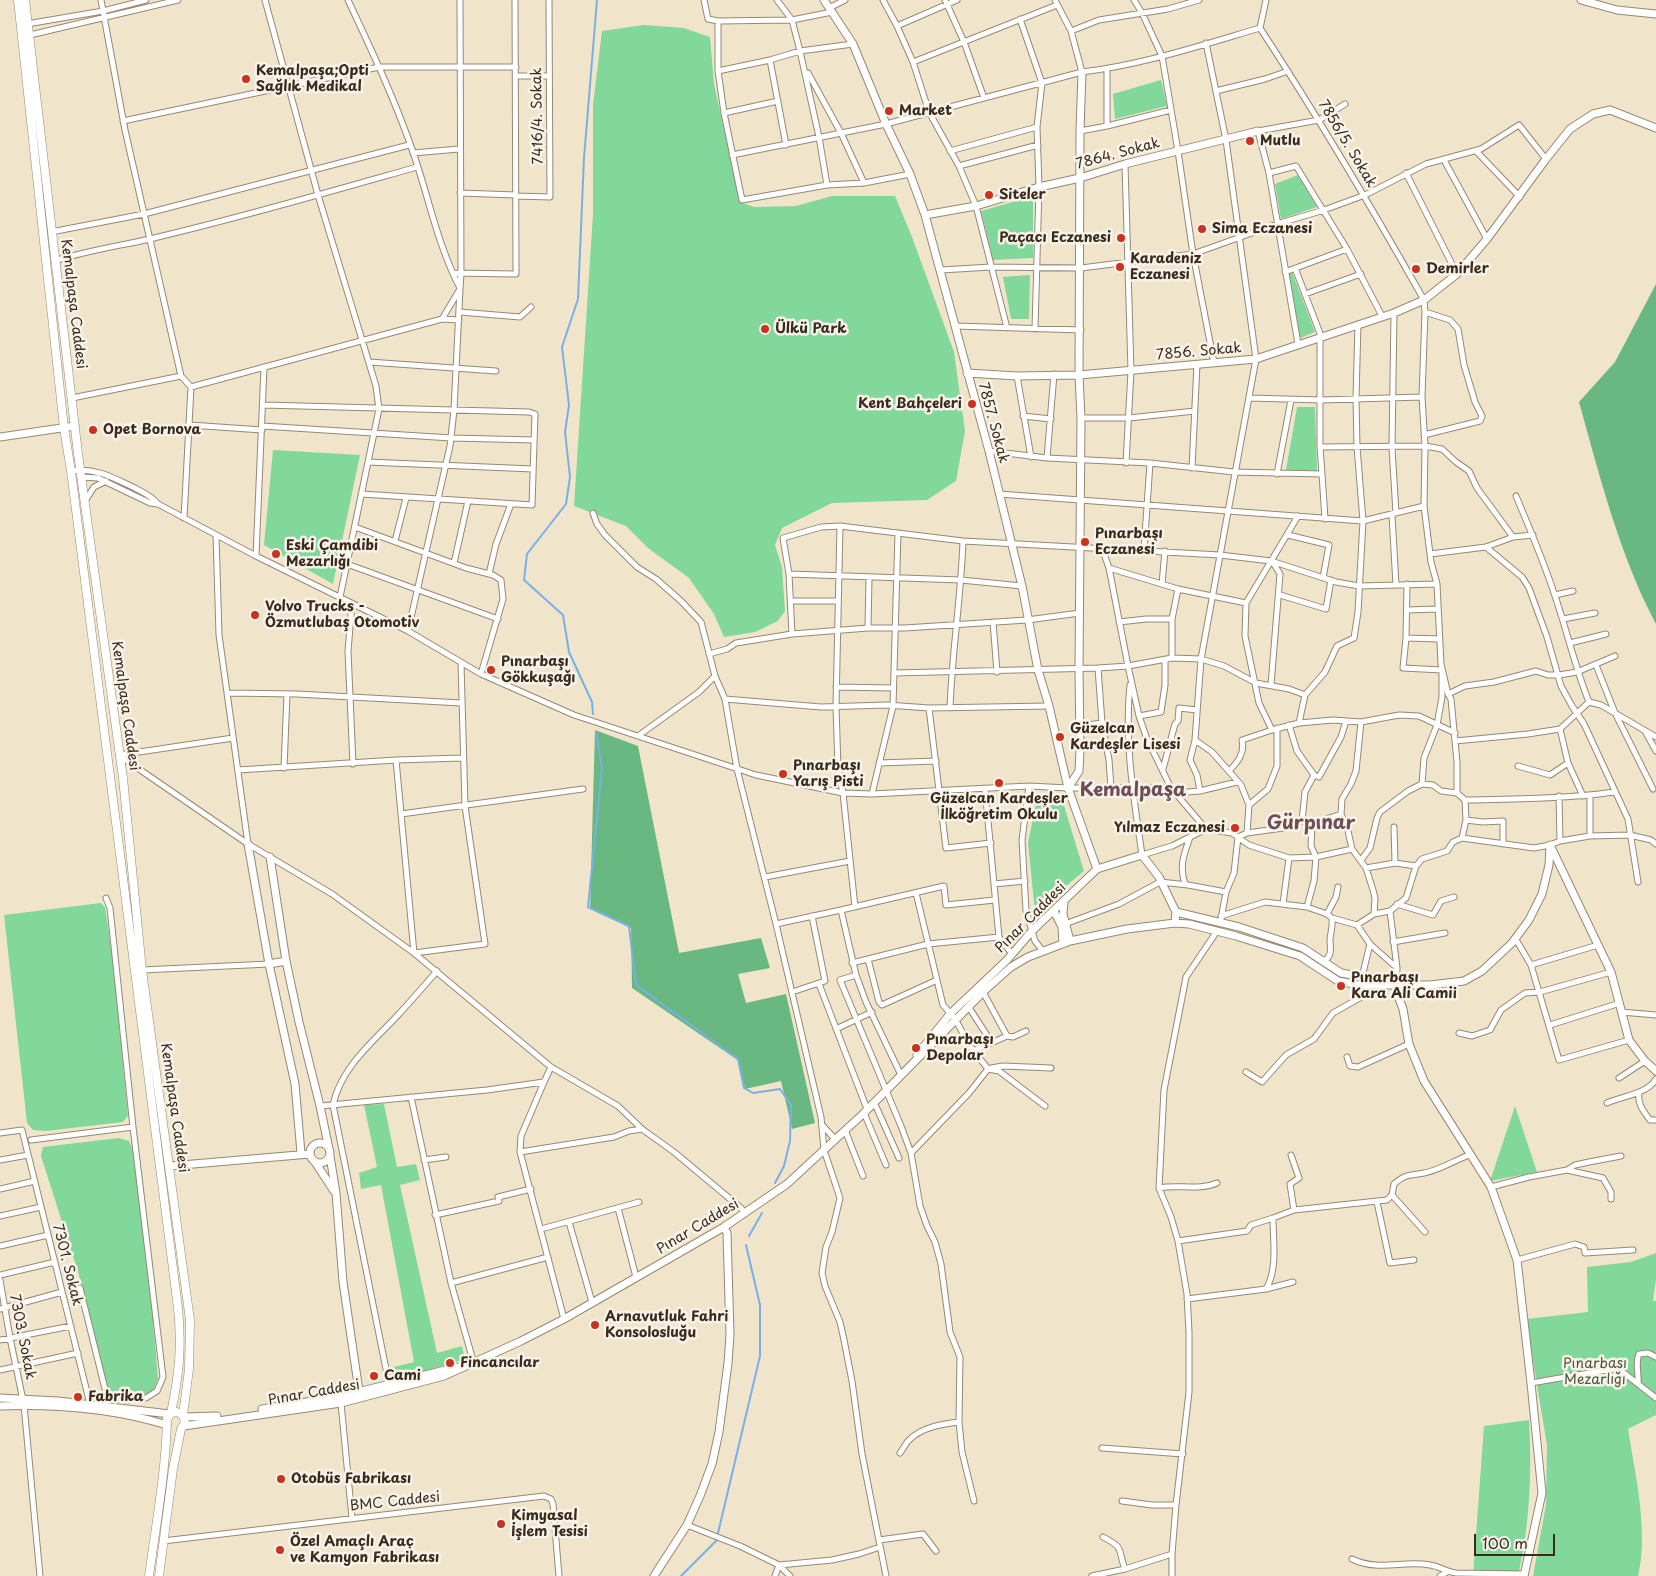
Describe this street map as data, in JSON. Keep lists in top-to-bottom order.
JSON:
{
  "streets": {
    "main road": ["Kemalpaşa Caddesi"],
    "street": [
      "7416/4. Sokak",
      "7856/5. Sokak",
      "7864. Sokak",
      "7856. Sokak",
      "7857. Sokak",
      "Pınar Caddesi",
      "7301. Sokak",
      "7303. Sokak",
      "BMC Caddesi"
    ]
  },
  "crossings": [
    ["7856/5. Sokak", "7864. Sokak"],
    ["7856/5. Sokak", "7856. Sokak"],
    ["7864. Sokak", "7857. Sokak"],
    ["Kemalpaşa Caddesi", "Pınar Caddesi"],
    ["Kemalpaşa Caddesi", "BMC Caddesi"],
    ["7856. Sokak", "7857. Sokak"],
    ["7857. Sokak", "Pınar Caddesi"]
  ],
  "districts": ["Kemalpaşa", "Gürpınar"],
  "parks": ["Pınarbaşı Mezarlığı"],
  "places": [
    "Kemalpaşa;Opti Sağlık Medikal",
    "Market",
    "Mutlu",
    "Siteler",
    "Sima Eczanesi",
    "Paçacı Eczanesi",
    "Karadeniz Eczanesi",
    "Demirler",
    "Ülkü Park",
    "Kent Bahçeleri",
    "Opet Bornova",
    "Pınarbaşı Eczanesi",
    "Eski Çamdibi Mezarlığı",
    "Volvo Trucks - Özmutlubaş Otomotiv",
    "Pınarbaşı Gökkuşağı",
    "Güzelcan Kardeşler Lisesi",
    "Pınarbaşı Yarış Pisti",
    "Güzelcan Kardeşler İlköğretim Okulu",
    "Yılmaz Eczanesi",
    "Pınarbaşı Kara Ali Camii",
    "Pınarbaşı Depolar",
    "Arnavutluk Fahri Konsolosluğu",
    "Fincancılar",
    "Cami",
    "Fabrika",
    "Otobüs Fabrikası",
    "Kimyasal İşlem Tesisi",
    "Özel Amaçlı Araç ve Kamyon Fabrikası"
  ],
  "scale_bar": "100 m"
}
